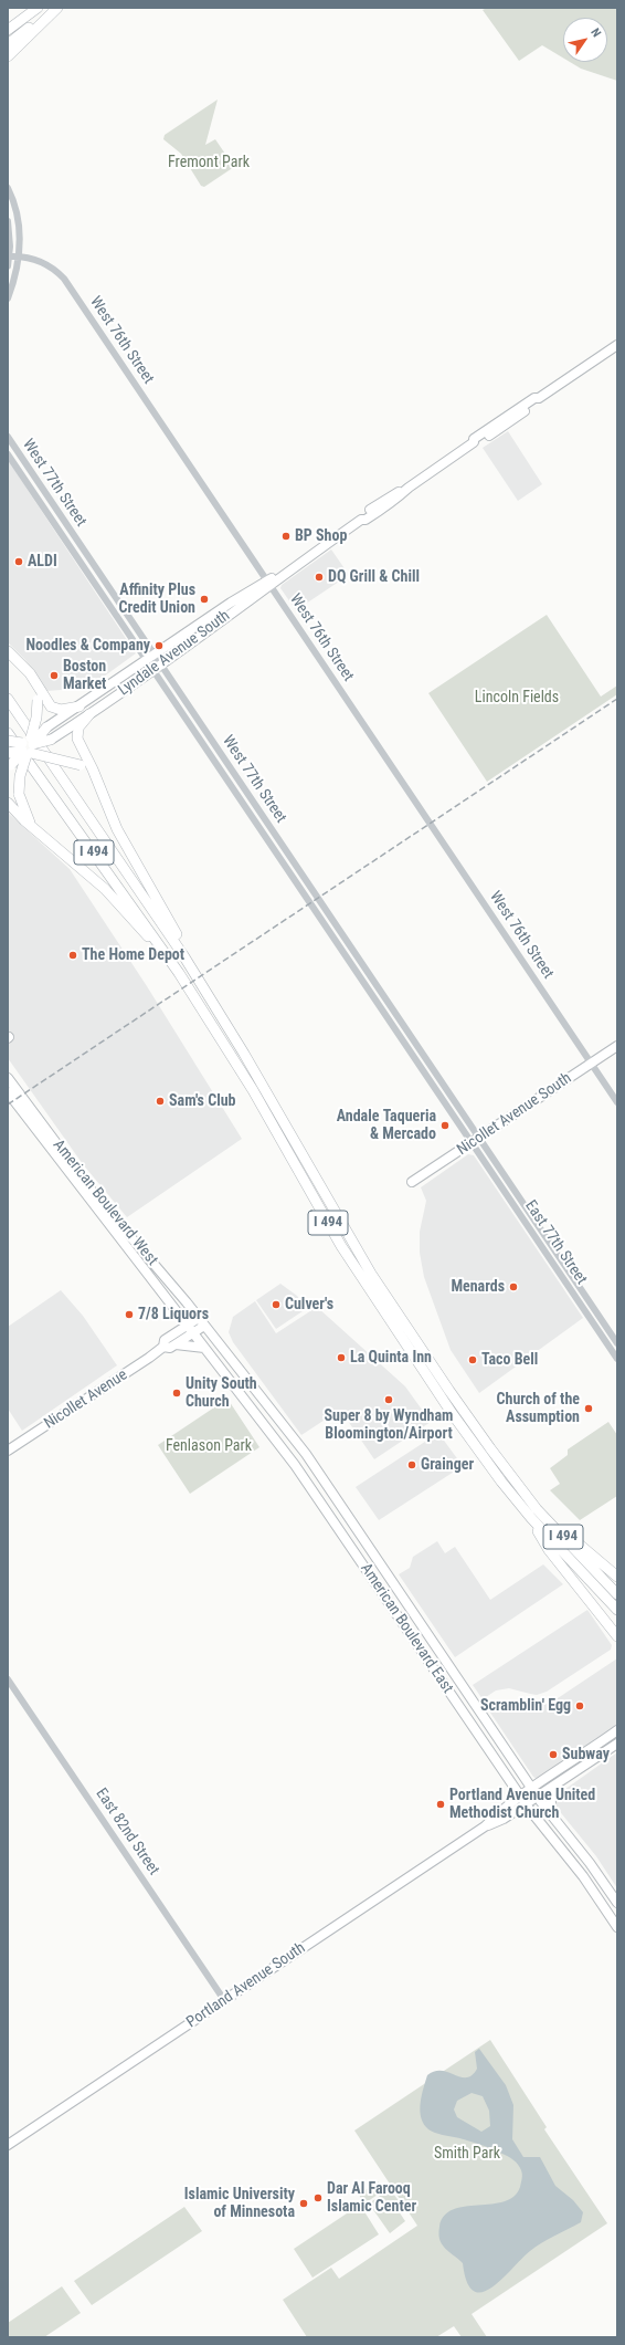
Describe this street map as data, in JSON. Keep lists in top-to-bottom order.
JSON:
{
  "streets": {
    "highway": ["I 494"],
    "main road": [
      "Lyndale Avenue South",
      "Nicollet Avenue South",
      "American Boulevard West",
      "Nicollet Avenue",
      "American Boulevard East",
      "Portland Avenue South"
    ],
    "street": [
      "West 76th Street",
      "West 77th Street",
      "East 77th Street",
      "East 82nd Street"
    ]
  },
  "crossings": [
    ["West 76th Street", "Lyndale Avenue South"],
    ["West 76th Street", "Nicollet Avenue South"],
    ["West 77th Street", "Lyndale Avenue South"],
    ["West 77th Street", "Nicollet Avenue South"],
    ["West 77th Street", "East 77th Street"],
    ["Nicollet Avenue South", "East 77th Street"],
    ["American Boulevard West", "Nicollet Avenue"],
    ["American Boulevard West", "American Boulevard East"],
    ["Nicollet Avenue", "American Boulevard East"],
    ["American Boulevard East", "Portland Avenue South"],
    ["East 82nd Street", "Portland Avenue South"]
  ],
  "parks": [
    "Fremont Park",
    "Lincoln Fields",
    "Fenlason Park",
    "Smith Park"
  ],
  "places": [
    "BP Shop",
    "ALDI",
    "DQ Grill & Chill",
    "Affinity Plus Credit Union",
    "Noodles & Company",
    "Boston Market",
    "The Home Depot",
    "Sam's Club",
    "Andale Taqueria & Mercado",
    "Menards",
    "Culver's",
    "7/8 Liquors",
    "La Quinta Inn",
    "Taco Bell",
    "Unity South Church",
    "Super 8 by Wyndham Bloomington/Airport",
    "Church of the Assumption",
    "Grainger",
    "Scramblin' Egg",
    "Subway",
    "Portland Avenue United Methodist Church",
    "Dar Al Farooq Islamic Center",
    "Islamic University of Minnesota"
  ],
  "north": "top right"
}
